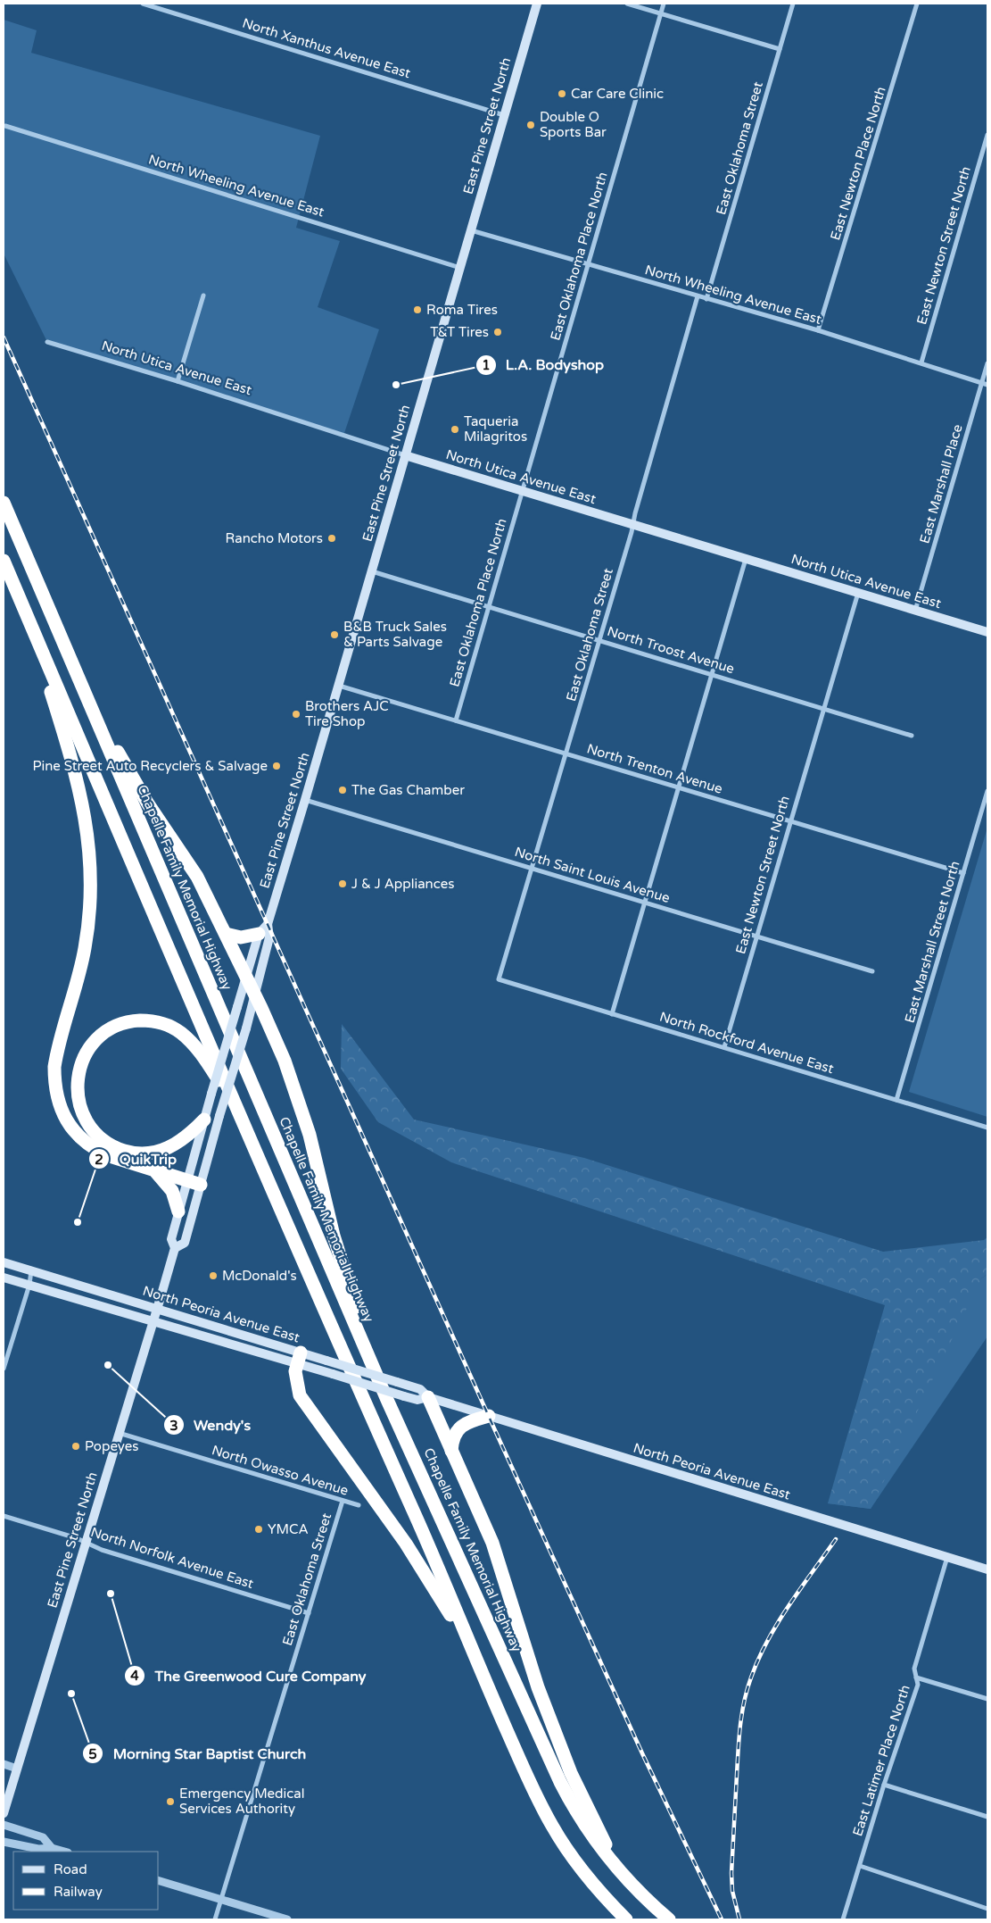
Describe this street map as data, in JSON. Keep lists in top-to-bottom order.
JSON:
{
  "streets": {
    "highway": ["Chapelle Family Memorial Highway"],
    "main road": ["East Pine Street North", "North Utica Avenue East", "North Peoria Avenue East"],
    "street": [
      "North Xanthus Avenue East",
      "East Oklahoma Street",
      "East Newton Place North",
      "North Wheeling Avenue East",
      "East Newton Street North",
      "East Oklahoma Place North",
      "East Marshall Place",
      "North Troost Avenue",
      "North Trenton Avenue",
      "North Saint Louis Avenue",
      "East Marshall Street North",
      "North Rockford Avenue East",
      "North Owasso Avenue",
      "North Norfolk Avenue East",
      "East Latimer Place North"
    ]
  },
  "crossings": [
    ["North Xanthus Avenue East", "East Pine Street North"],
    ["East Pine Street North", "North Wheeling Avenue East"],
    ["East Pine Street North", "North Utica Avenue East"],
    ["East Pine Street North", "North Troost Avenue"],
    ["East Pine Street North", "North Trenton Avenue"],
    ["East Pine Street North", "North Saint Louis Avenue"],
    ["East Pine Street North", "North Peoria Avenue East"],
    ["East Pine Street North", "North Owasso Avenue"],
    ["East Pine Street North", "North Norfolk Avenue East"],
    ["East Oklahoma Street", "North Wheeling Avenue East"],
    ["East Oklahoma Street", "North Utica Avenue East"],
    ["East Oklahoma Street", "North Troost Avenue"],
    ["East Oklahoma Street", "North Trenton Avenue"],
    ["East Oklahoma Street", "North Saint Louis Avenue"],
    ["East Oklahoma Street", "North Rockford Avenue East"],
    ["East Oklahoma Street", "North Owasso Avenue"],
    ["East Oklahoma Street", "North Norfolk Avenue East"],
    ["East Newton Place North", "North Wheeling Avenue East"],
    ["North Wheeling Avenue East", "East Newton Street North"],
    ["North Wheeling Avenue East", "East Oklahoma Place North"],
    ["North Wheeling Avenue East", "East Marshall Place"],
    ["East Newton Street North", "North Utica Avenue East"],
    ["East Newton Street North", "North Troost Avenue"],
    ["East Newton Street North", "North Trenton Avenue"],
    ["East Newton Street North", "North Saint Louis Avenue"],
    ["East Newton Street North", "North Rockford Avenue East"],
    ["East Oklahoma Place North", "North Utica Avenue East"],
    ["East Oklahoma Place North", "North Troost Avenue"],
    ["East Oklahoma Place North", "North Trenton Avenue"],
    ["North Utica Avenue East", "East Marshall Place"],
    ["North Trenton Avenue", "East Marshall Street North"],
    ["East Marshall Street North", "North Rockford Avenue East"],
    ["North Peoria Avenue East", "East Latimer Place North"]
  ],
  "places": [
    "Car Care Clinic",
    "Double O Sports Bar",
    "Roma Tires",
    "T&T Tires",
    "L.A. Bodyshop",
    "Taqueria Milagritos",
    "Rancho Motors",
    "B&B Truck Sales & Parts Salvage",
    "Brothers AJC Tire Shop",
    "Pine Street Auto Recyclers & Salvage",
    "The Gas Chamber",
    "J & J Appliances",
    "QuikTrip",
    "McDonald's",
    "Wendy's",
    "Popeyes",
    "YMCA",
    "The Greenwood Cure Company",
    "Morning Star Baptist Church",
    "Emergency Medical Services Authority"
  ],
  "legend": ["Road", "Railway"]
}
